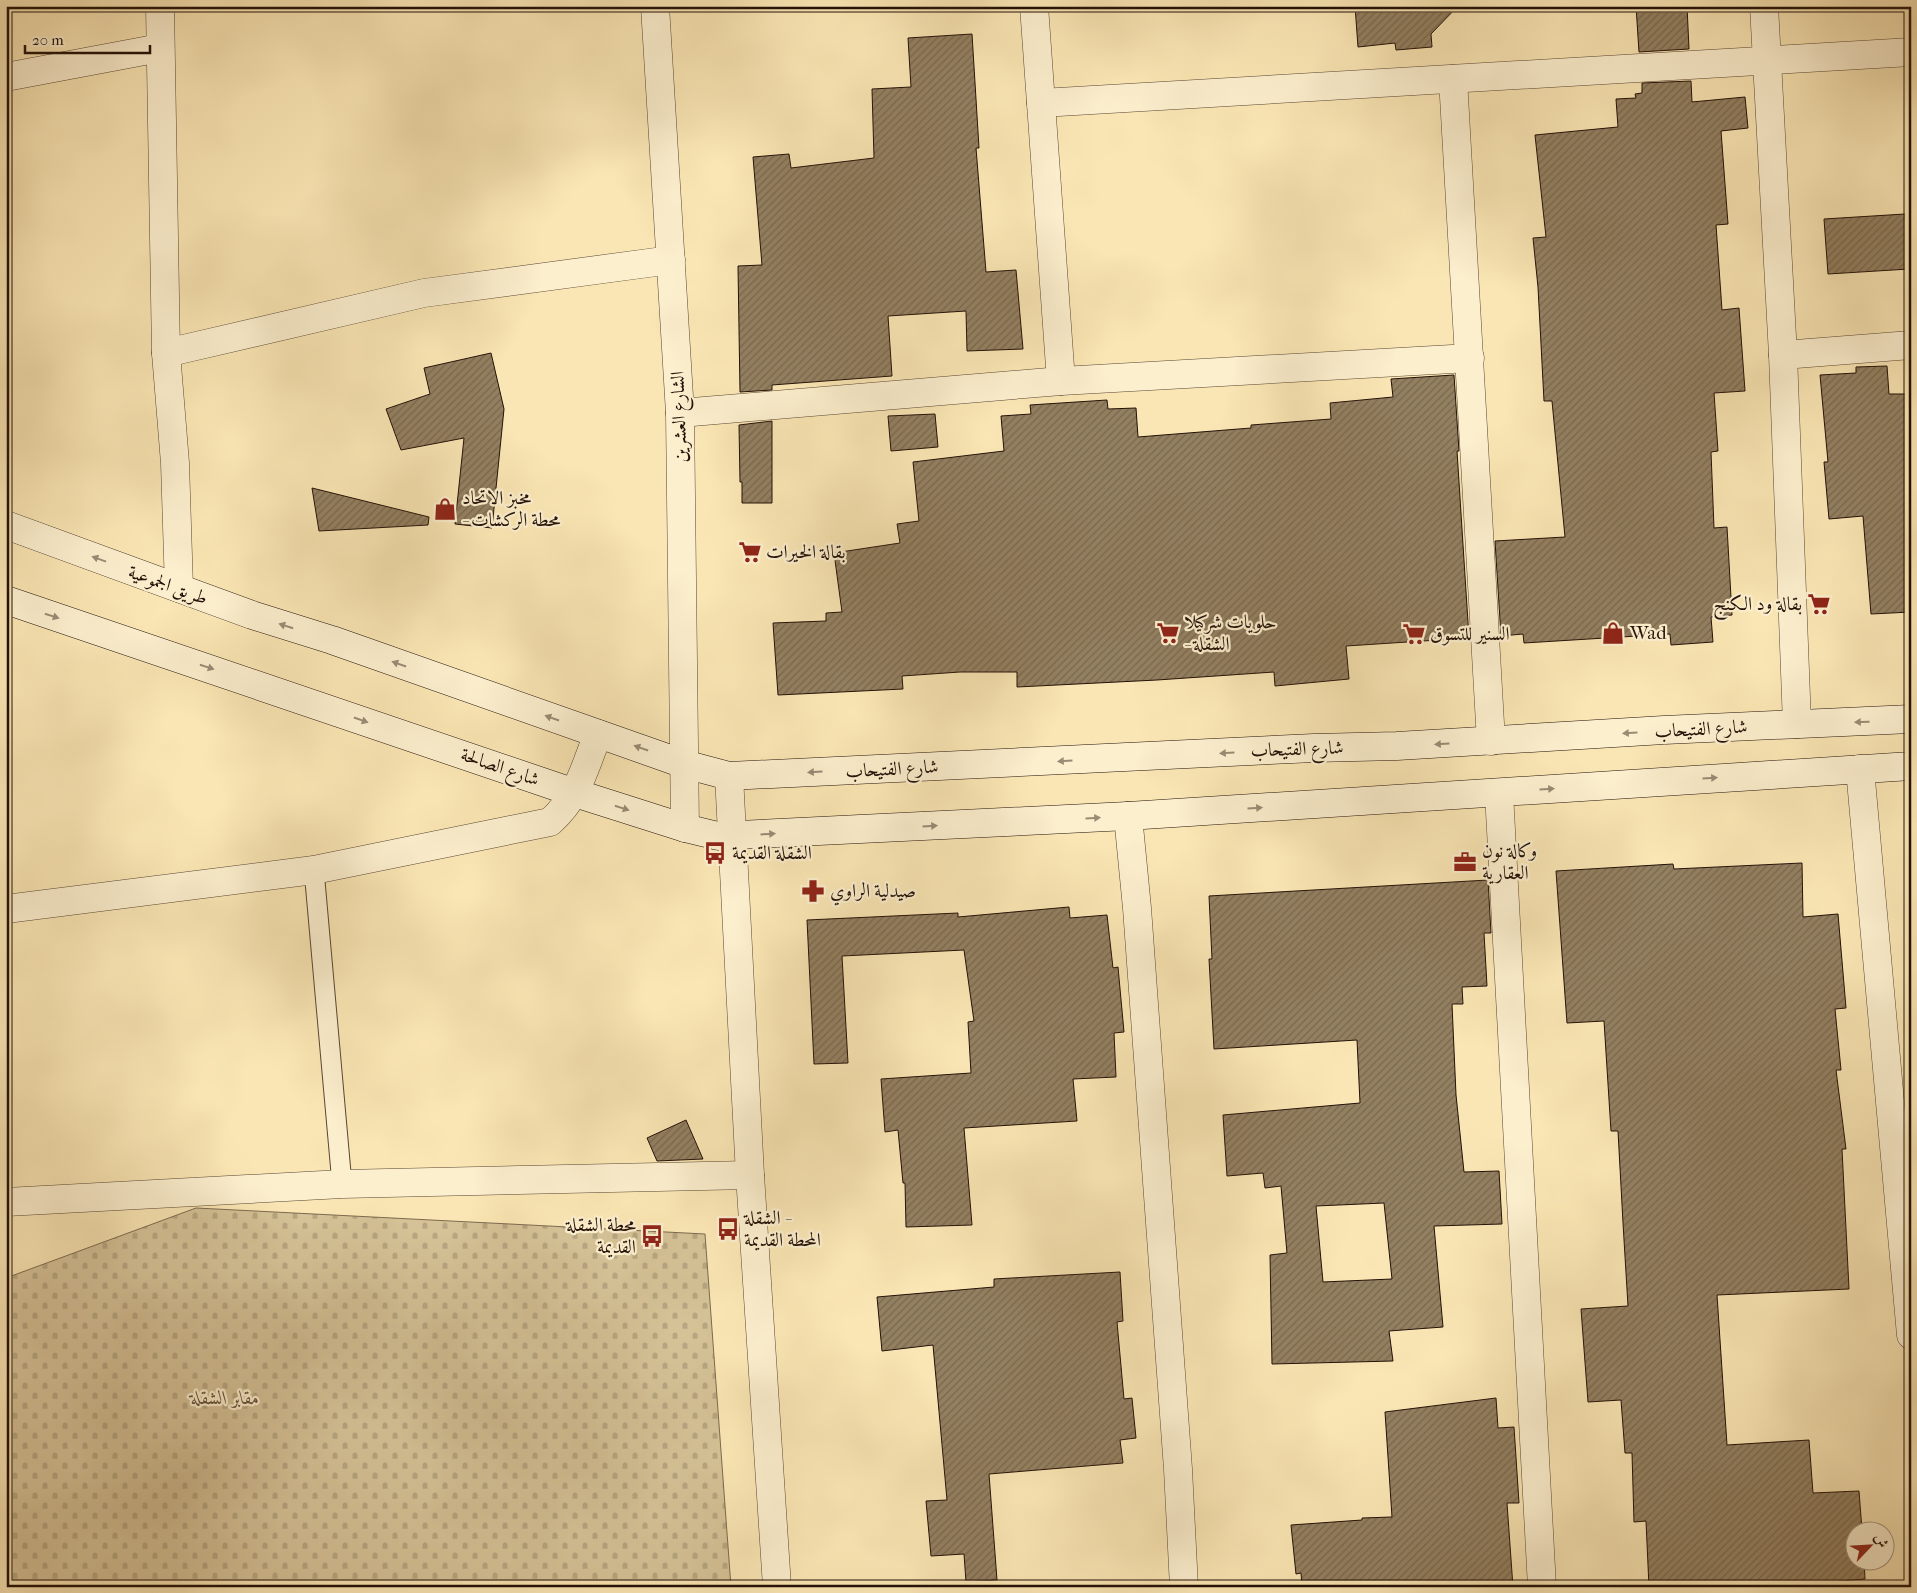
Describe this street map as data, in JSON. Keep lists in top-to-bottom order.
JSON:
{
  "streets": {
    "street": [
      "الشارع العشرين",
      "طريق الجموعية",
      "شارع الفتيحاب",
      "شارع الصالحة"
    ]
  },
  "crossings": [
    ["الشارع العشرين", "شارع الفتيحاب"],
    ["الشارع العشرين", "شارع الصالحة"]
  ],
  "one_way": ["طريق الجموعية"],
  "parks": ["مقابر الشقلة"],
  "places": {
    "shop": ["مخبز الاتحاد - محطة الركشات", "Wad"],
    "supermarket": [
      "بقالة الخيرات",
      "بقالة ود الكنج",
      "حلويات شركيلا - الشقلة",
      "السنير للتسوق"
    ],
    "bus stop": ["الشقلة القديمة", "الشقلة - المحطة القديمة", "محطة الشقلة القديمة"],
    "office": ["وكالة نون العقارية"],
    "pharmacy": ["صيدلية الراوي"]
  },
  "scale_bar": "20 m",
  "north": "top right"
}
